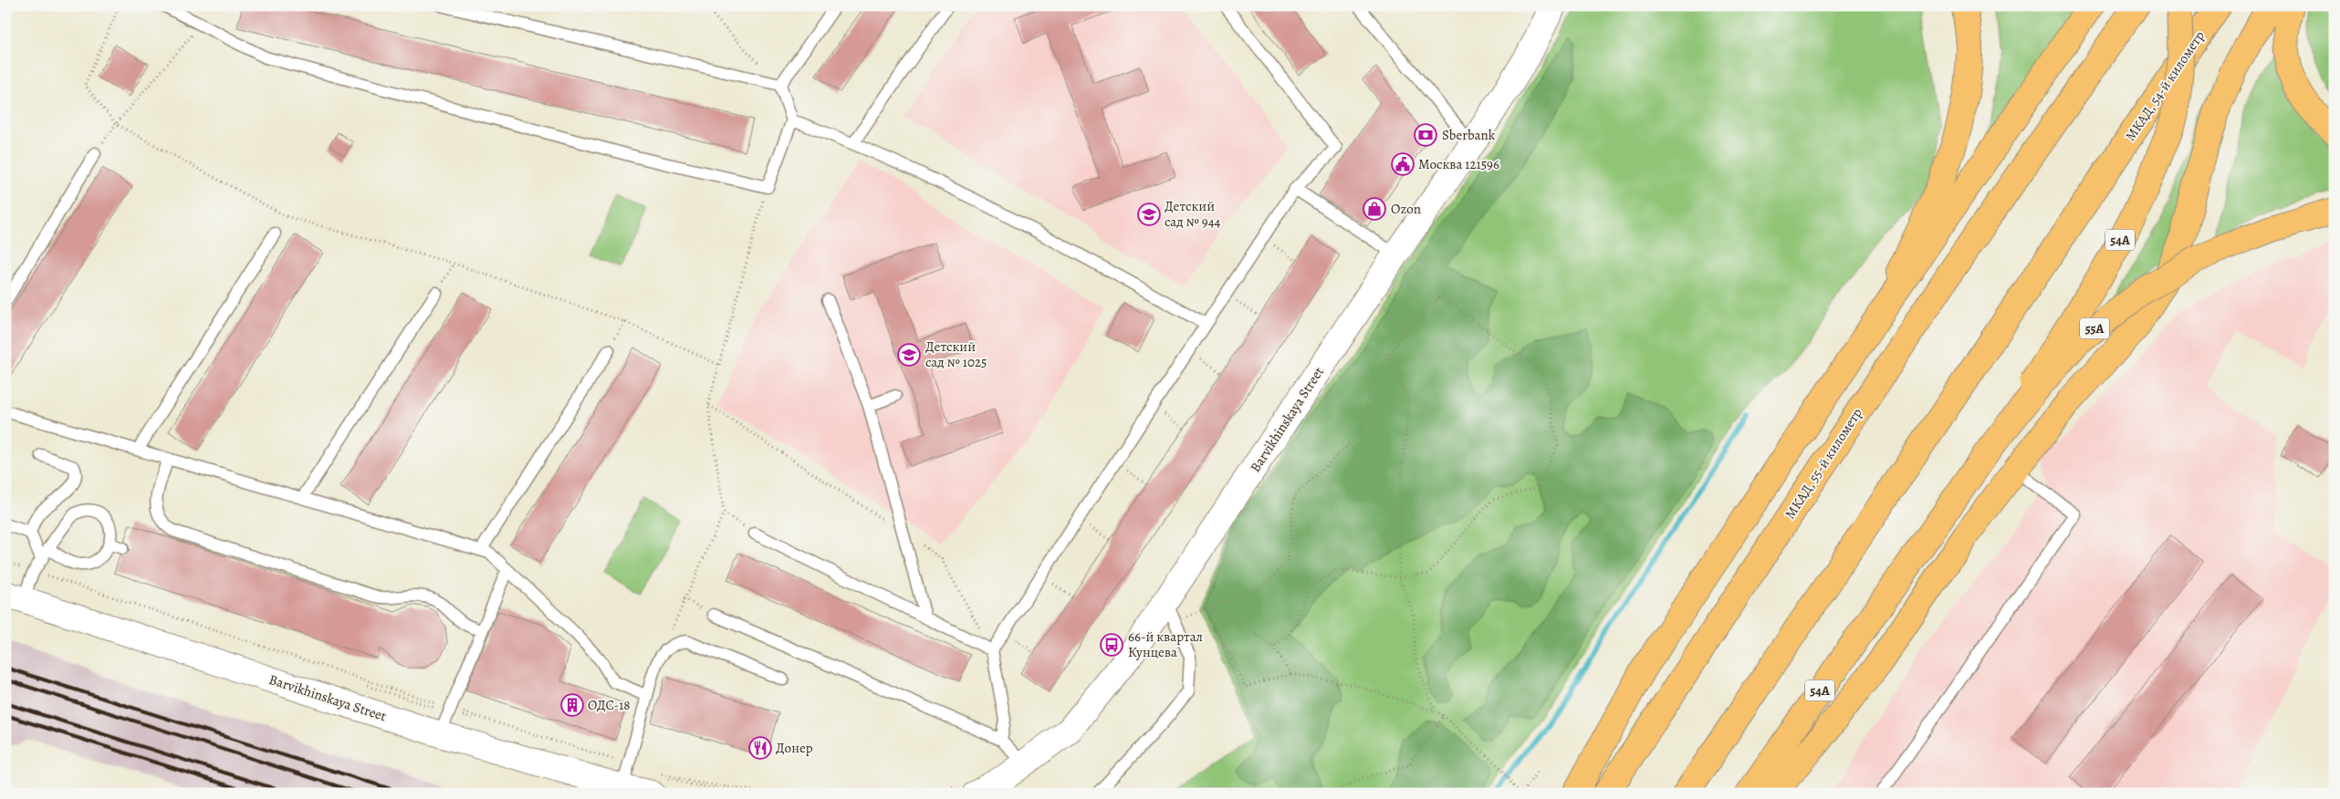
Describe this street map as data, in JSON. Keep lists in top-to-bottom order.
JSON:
{
  "streets": {
    "main road": [
      "МКАД, 54-й километр",
      "54А",
      "55А",
      "МКАД, 55-й километр"
    ],
    "street": ["Barvikhinskaya Street"]
  },
  "crossings": [
    ["54А", "55А"]
  ],
  "places": {
    "bank": ["Sberbank"],
    "public building": ["Москва 121596"],
    "shop": ["Ozon"],
    "school or university": ["Детский сад № 944", "Детский сад № 1025"],
    "bus stop": ["66-й квартал Кунцева"],
    "building": ["ОДС-18"],
    "restaurant": ["Донер"]
  }
}
